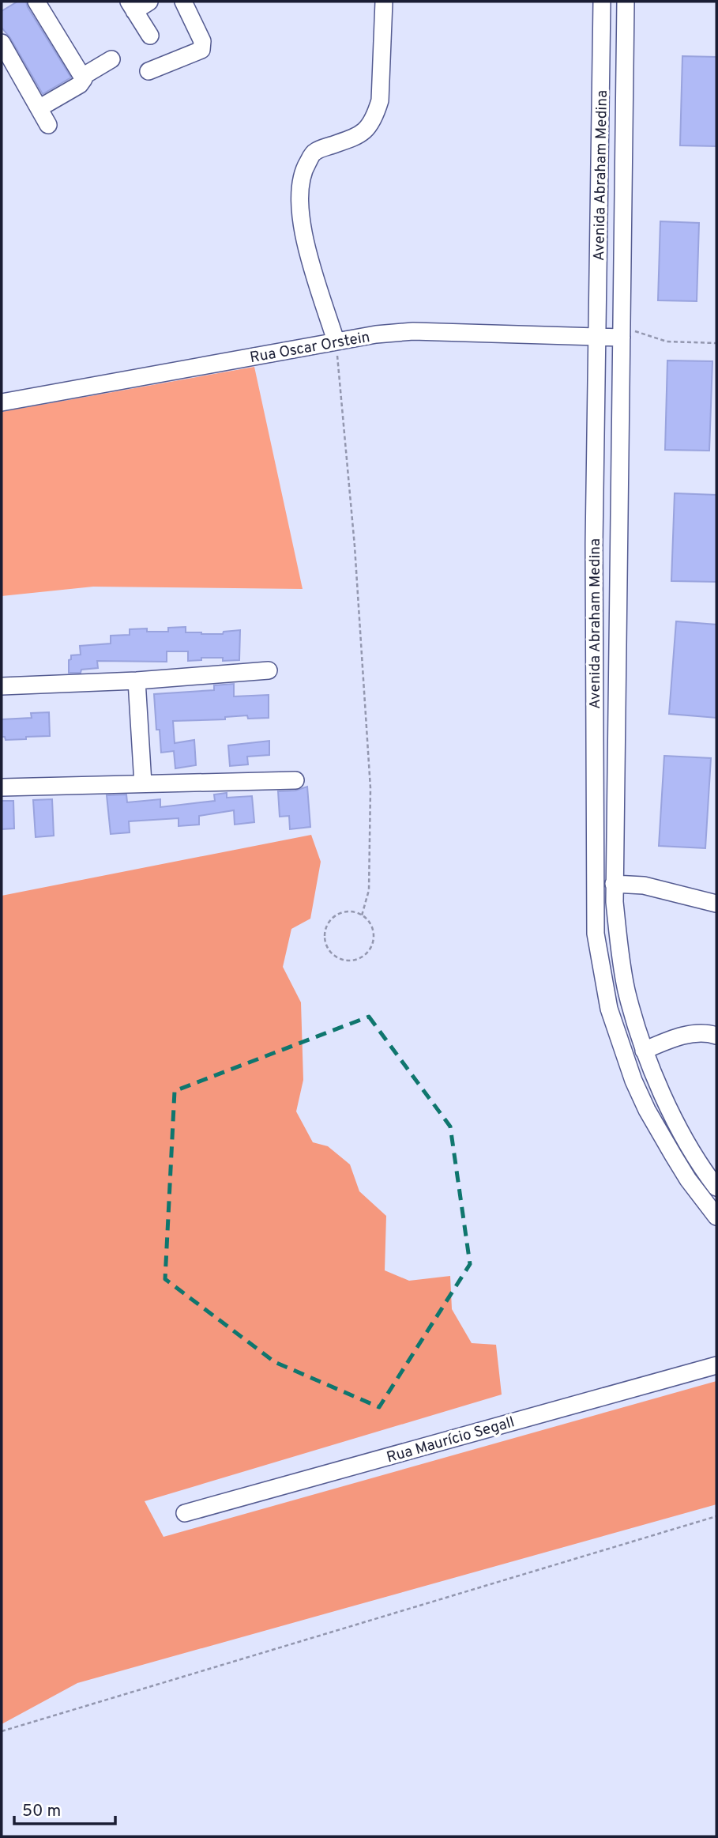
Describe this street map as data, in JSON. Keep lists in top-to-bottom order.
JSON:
{
  "streets": {
    "street": ["Avenida Abraham Medina", "Rua Oscar Orstein", "Rua Maurício Segall"]
  },
  "crossings": [
    ["Avenida Abraham Medina", "Rua Oscar Orstein"]
  ],
  "scale_bar": "50 m"
}
